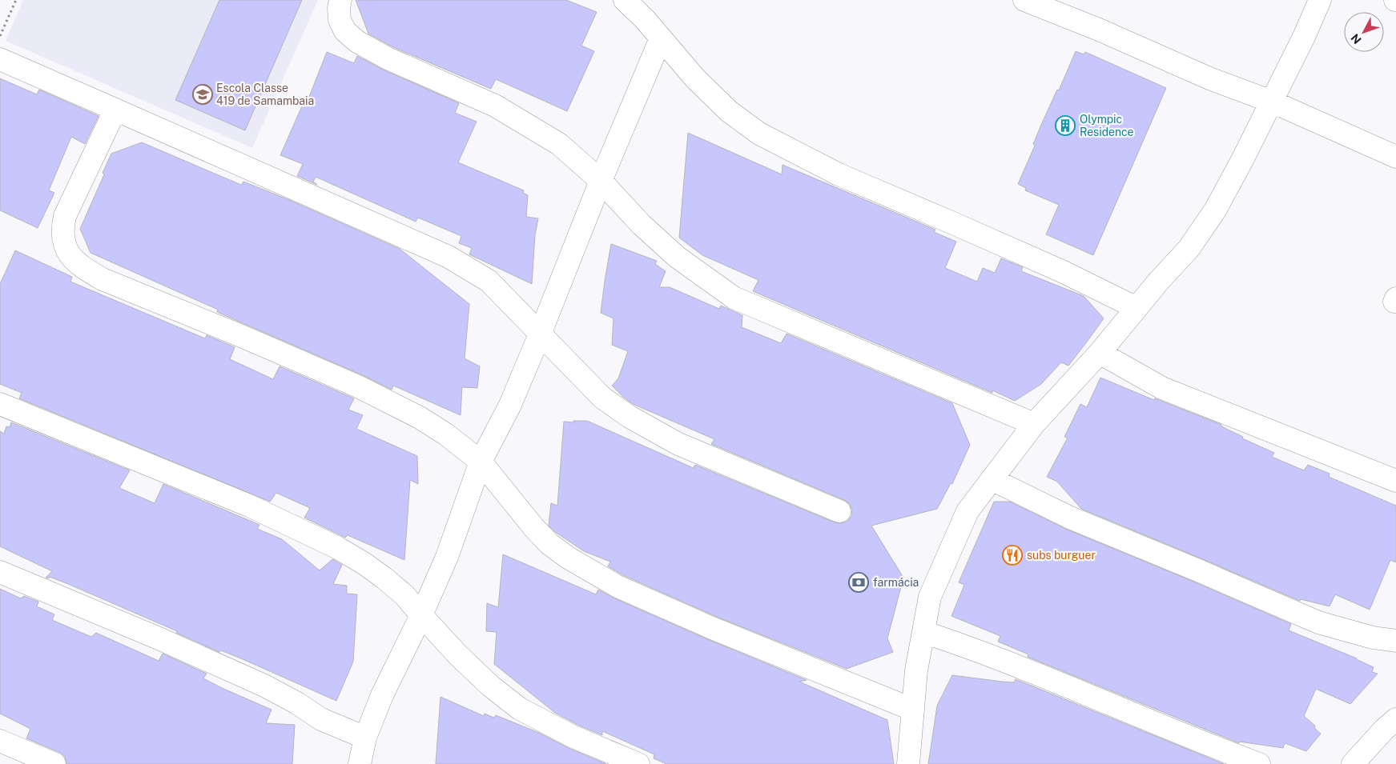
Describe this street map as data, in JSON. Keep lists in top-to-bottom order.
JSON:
{
  "places": {
    "school or university": ["Escola Classe 419 de Samambaia"],
    "building": ["Olympic Residence"],
    "restaurant": ["subs burguer"],
    "bank": ["farmácia"]
  },
  "north": "bottom left"
}
